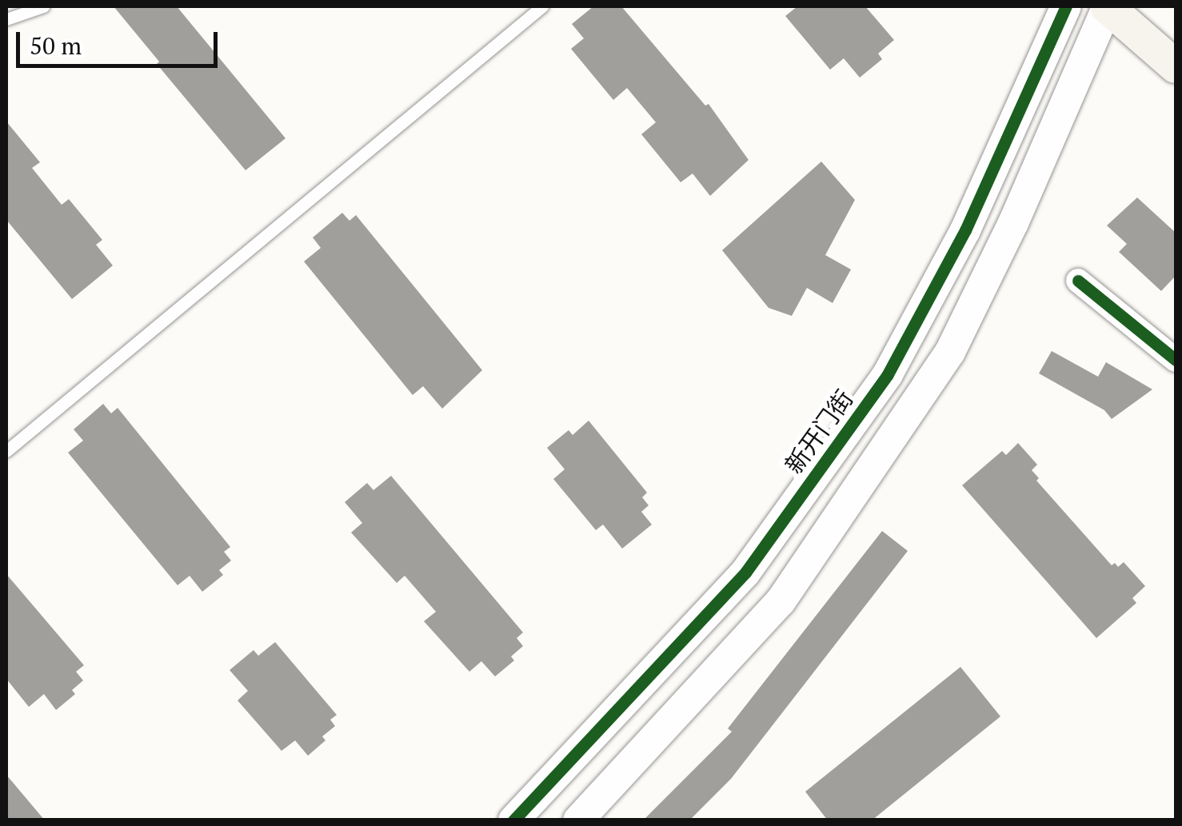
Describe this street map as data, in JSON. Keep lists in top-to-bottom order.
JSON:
{
  "streets": {
    "street": ["新开门街"]
  },
  "scale_bar": "50 m"
}
